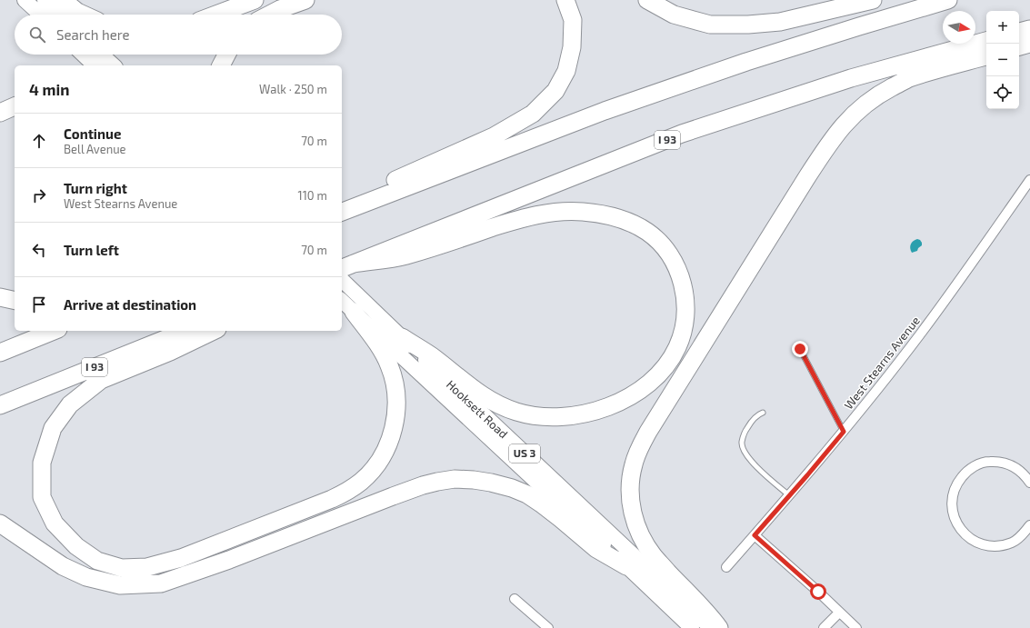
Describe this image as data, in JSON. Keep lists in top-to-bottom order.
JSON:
{
  "streets": {
    "highway": ["I 93"],
    "main road": ["Hooksett Road", "US 3"],
    "street": ["West Stearns Avenue"]
  },
  "north": "right",
  "page": {
    "map_buttons": ["+", "−"],
    "search": "Search here",
    "heading": ["4 min", "Walk · 250 m"],
    "list": [
      ["Continue", "Bell Avenue", "70 m"],
      ["Turn right", "West Stearns Avenue", "110 m"],
      ["Turn left", "70 m"],
      "Arrive at destination"
    ]
  }
}
